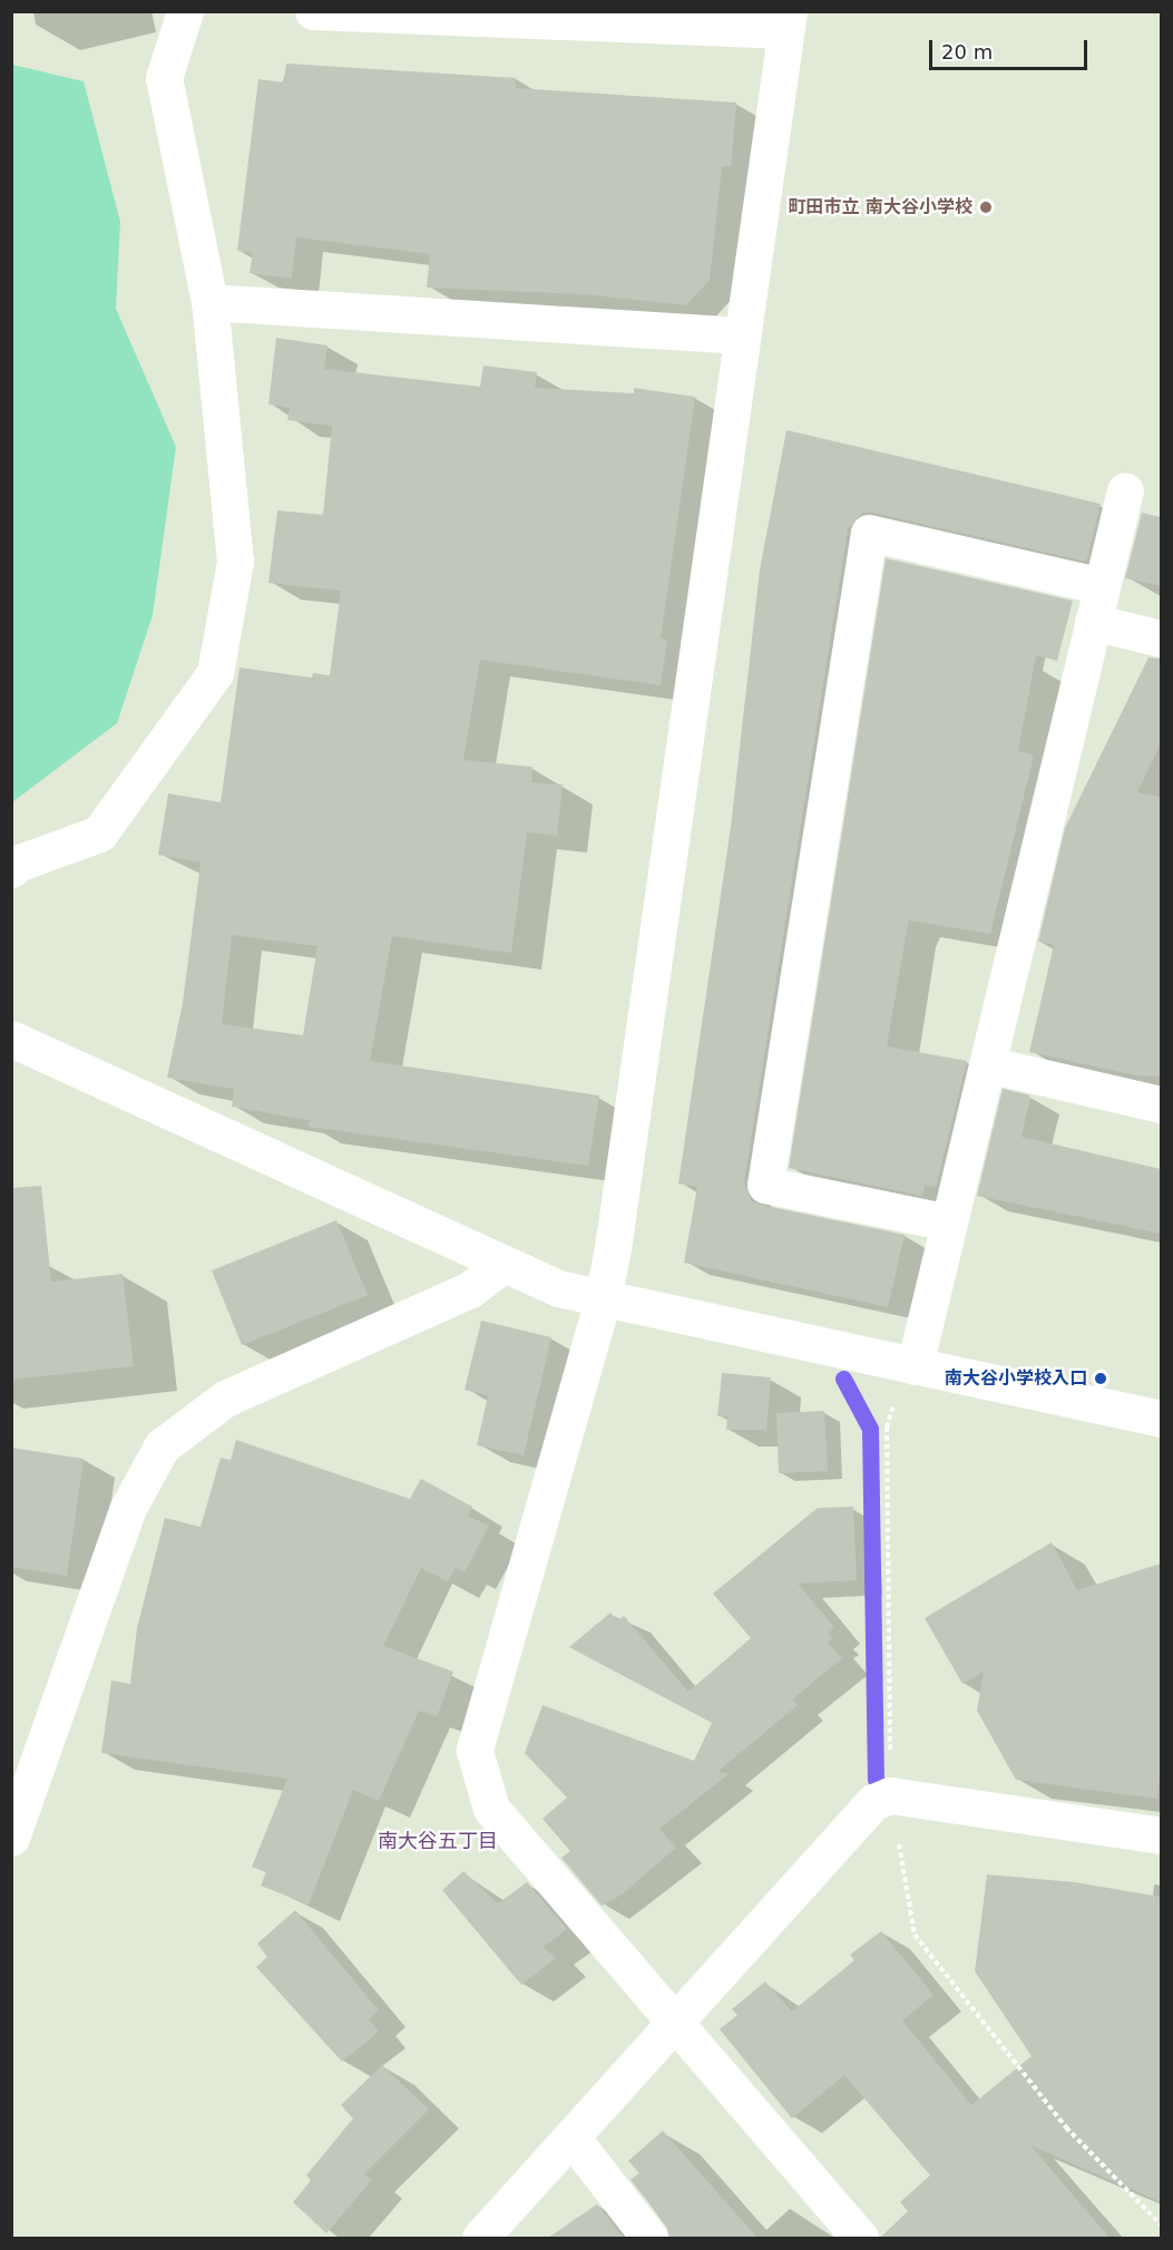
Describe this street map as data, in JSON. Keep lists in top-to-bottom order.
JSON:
{
  "districts": ["南大谷五丁目"],
  "places": ["町田市立 南大谷小学校", "南大谷小学校入口"],
  "scale_bar": "20 m"
}
